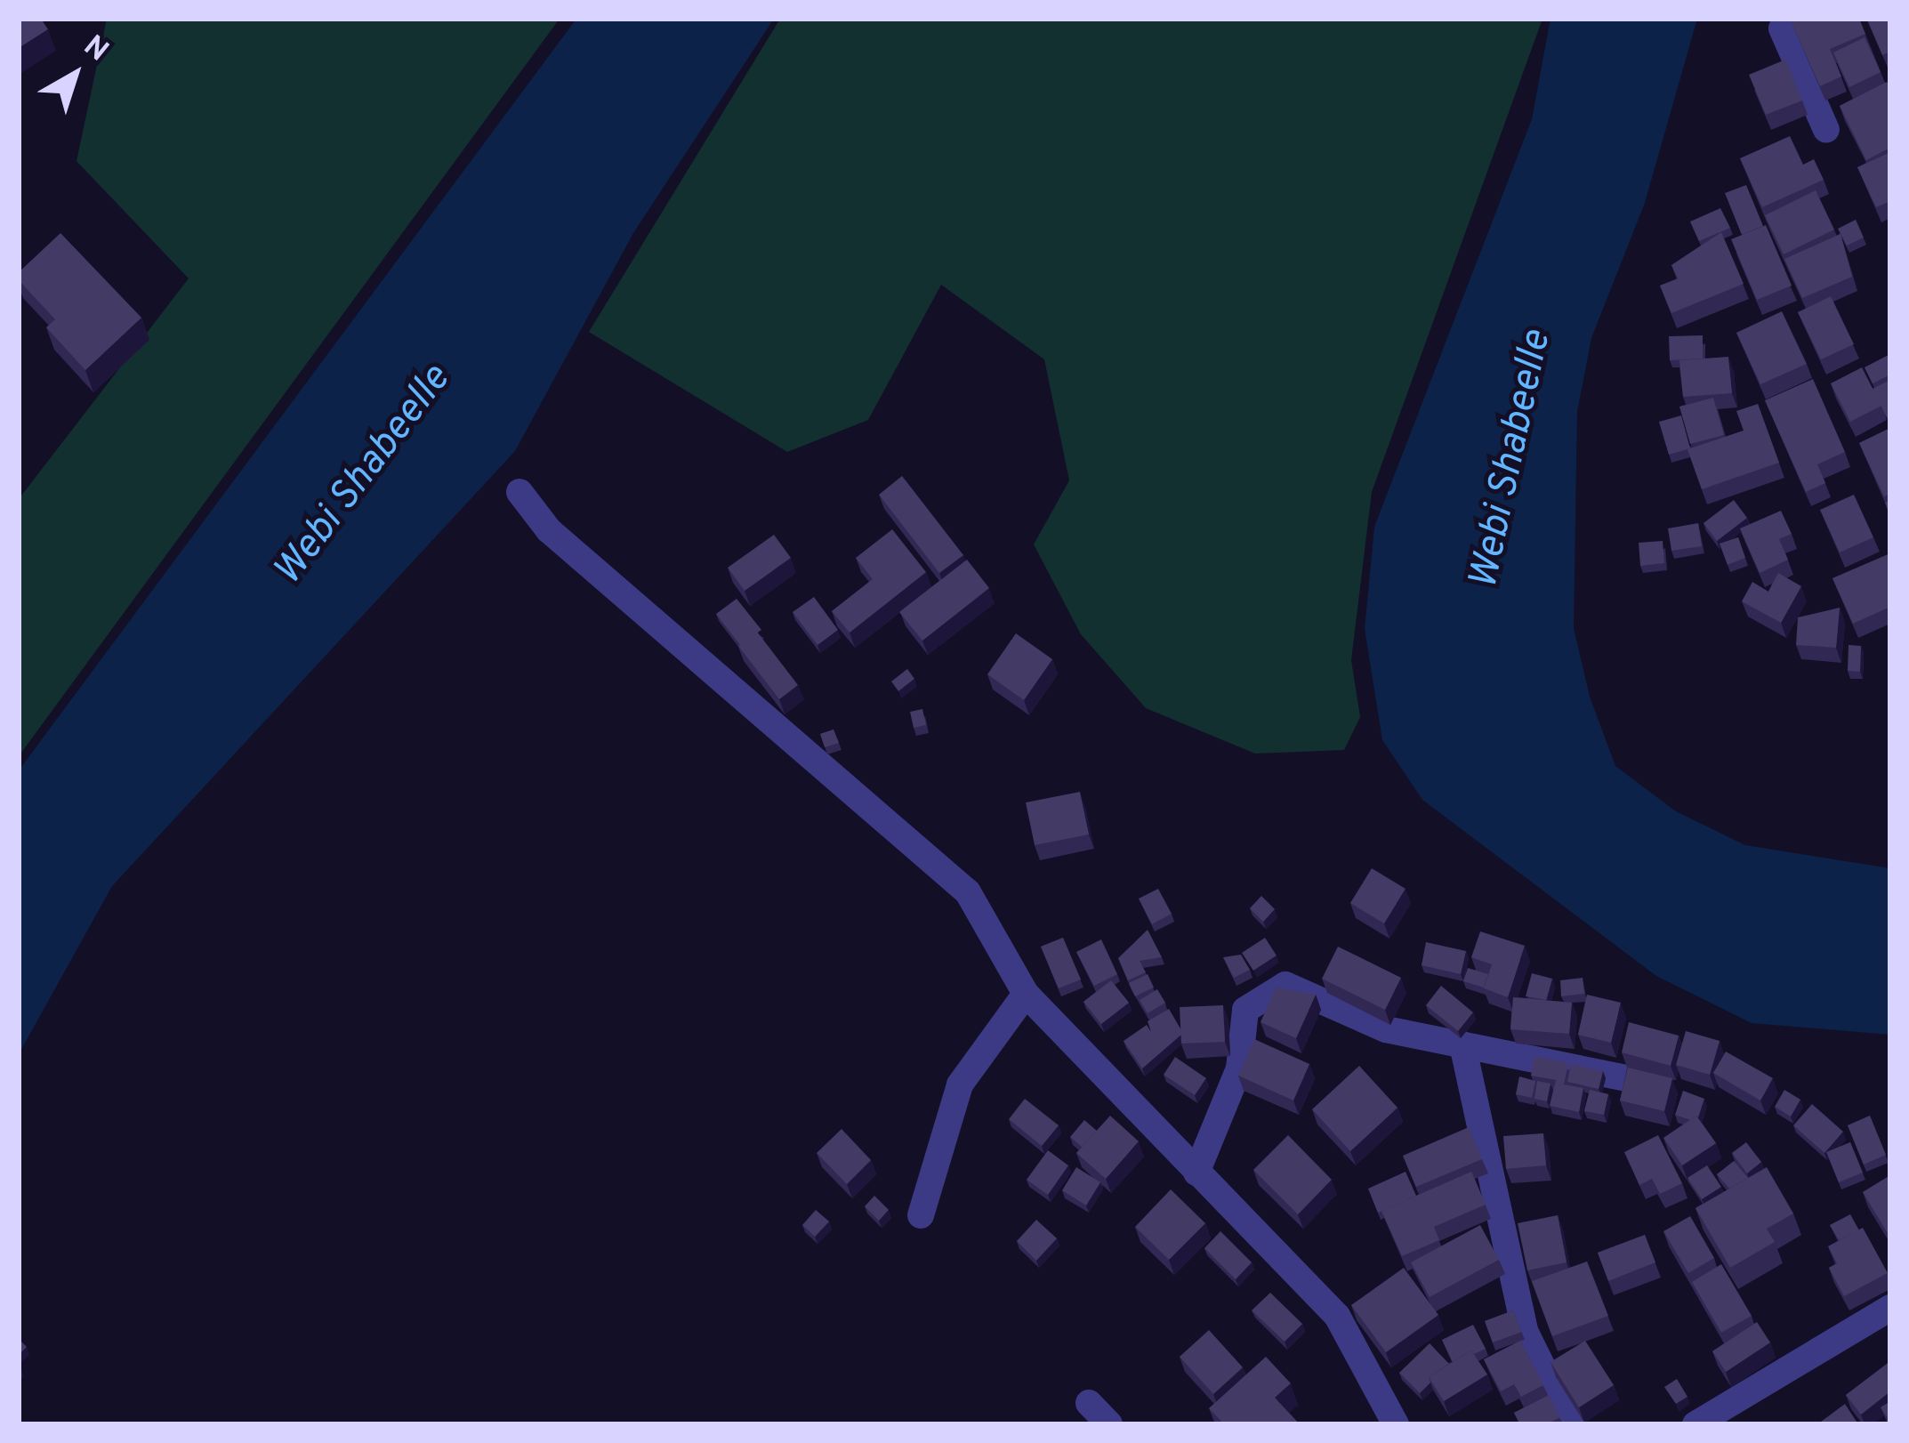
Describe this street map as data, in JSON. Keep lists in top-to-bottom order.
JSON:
{
  "water": ["Webi Shabeelle"],
  "north": "top right"
}
